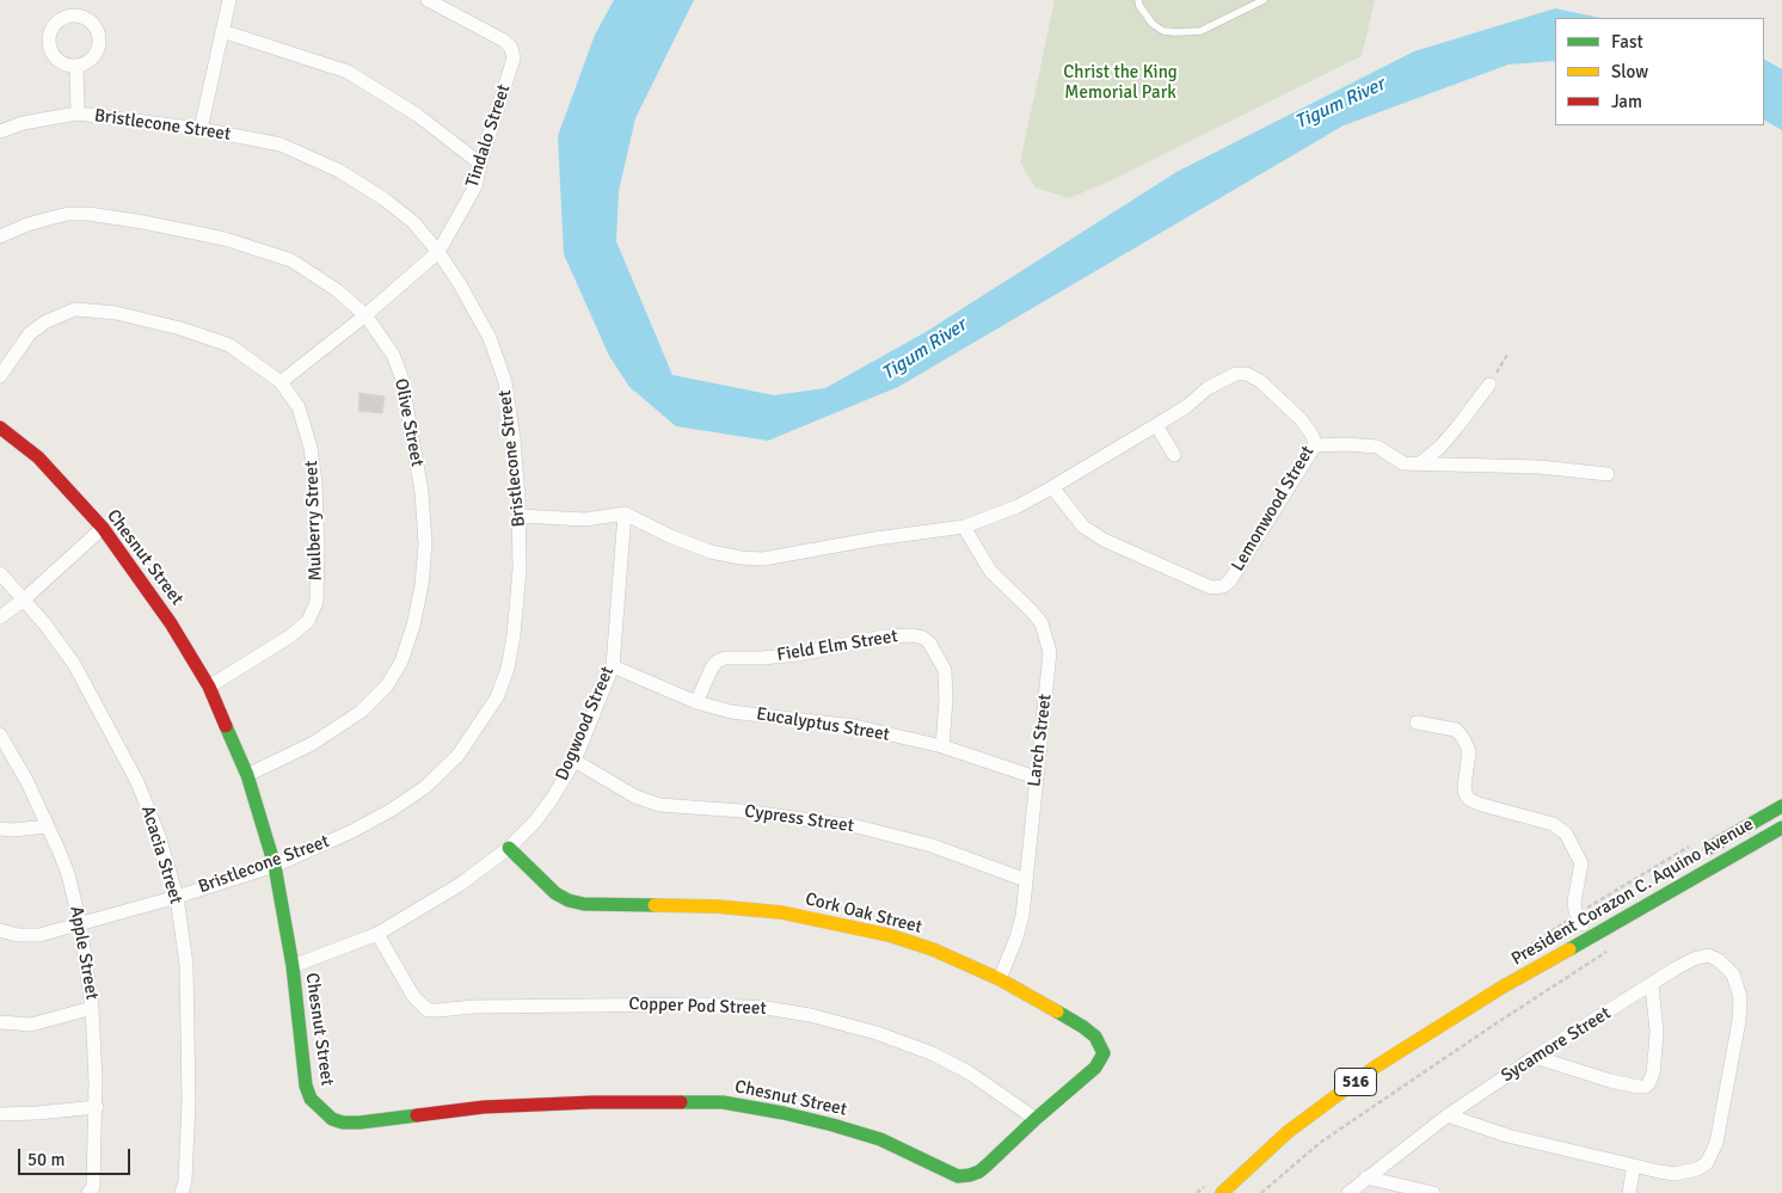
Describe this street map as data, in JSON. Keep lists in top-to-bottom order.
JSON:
{
  "streets": {
    "main road": [
      "Chesnut Street",
      "President Corazon C. Aquino Avenue",
      "Cork Oak Street",
      "516"
    ],
    "street": [
      "Bristlecone Street",
      "Tindalo Street",
      "Olive Street",
      "Lemonwood Street",
      "Mulberry Street",
      "Field Elm Street",
      "Dogwood Street",
      "Eucalyptus Street",
      "Larch Street",
      "Cypress Street",
      "Acacia Street",
      "Apple Street",
      "Copper Pod Street",
      "Sycamore Street"
    ]
  },
  "crossings": [
    ["Bristlecone Street", "Tindalo Street"],
    ["Bristlecone Street", "Chesnut Street"],
    ["Bristlecone Street", "Acacia Street"],
    ["Bristlecone Street", "Apple Street"],
    ["Tindalo Street", "Olive Street"],
    ["Tindalo Street", "Mulberry Street"],
    ["Olive Street", "Chesnut Street"],
    ["Lemonwood Street", "Dogwood Street"],
    ["Lemonwood Street", "Larch Street"],
    ["Mulberry Street", "Chesnut Street"],
    ["Chesnut Street", "Dogwood Street"],
    ["Chesnut Street", "Cork Oak Street"],
    ["Chesnut Street", "Copper Pod Street"],
    ["Field Elm Street", "Eucalyptus Street"],
    ["Dogwood Street", "Eucalyptus Street"],
    ["Dogwood Street", "Cypress Street"],
    ["Dogwood Street", "Cork Oak Street"],
    ["Dogwood Street", "Copper Pod Street"],
    ["Eucalyptus Street", "Larch Street"],
    ["Larch Street", "Cypress Street"],
    ["Larch Street", "Cork Oak Street"],
    ["Cork Oak Street", "Copper Pod Street"]
  ],
  "water": ["Tigum River"],
  "parks": ["Christ the King Memorial Park"],
  "legend": ["Fast", "Slow", "Jam"],
  "scale_bar": "50 m"
}
